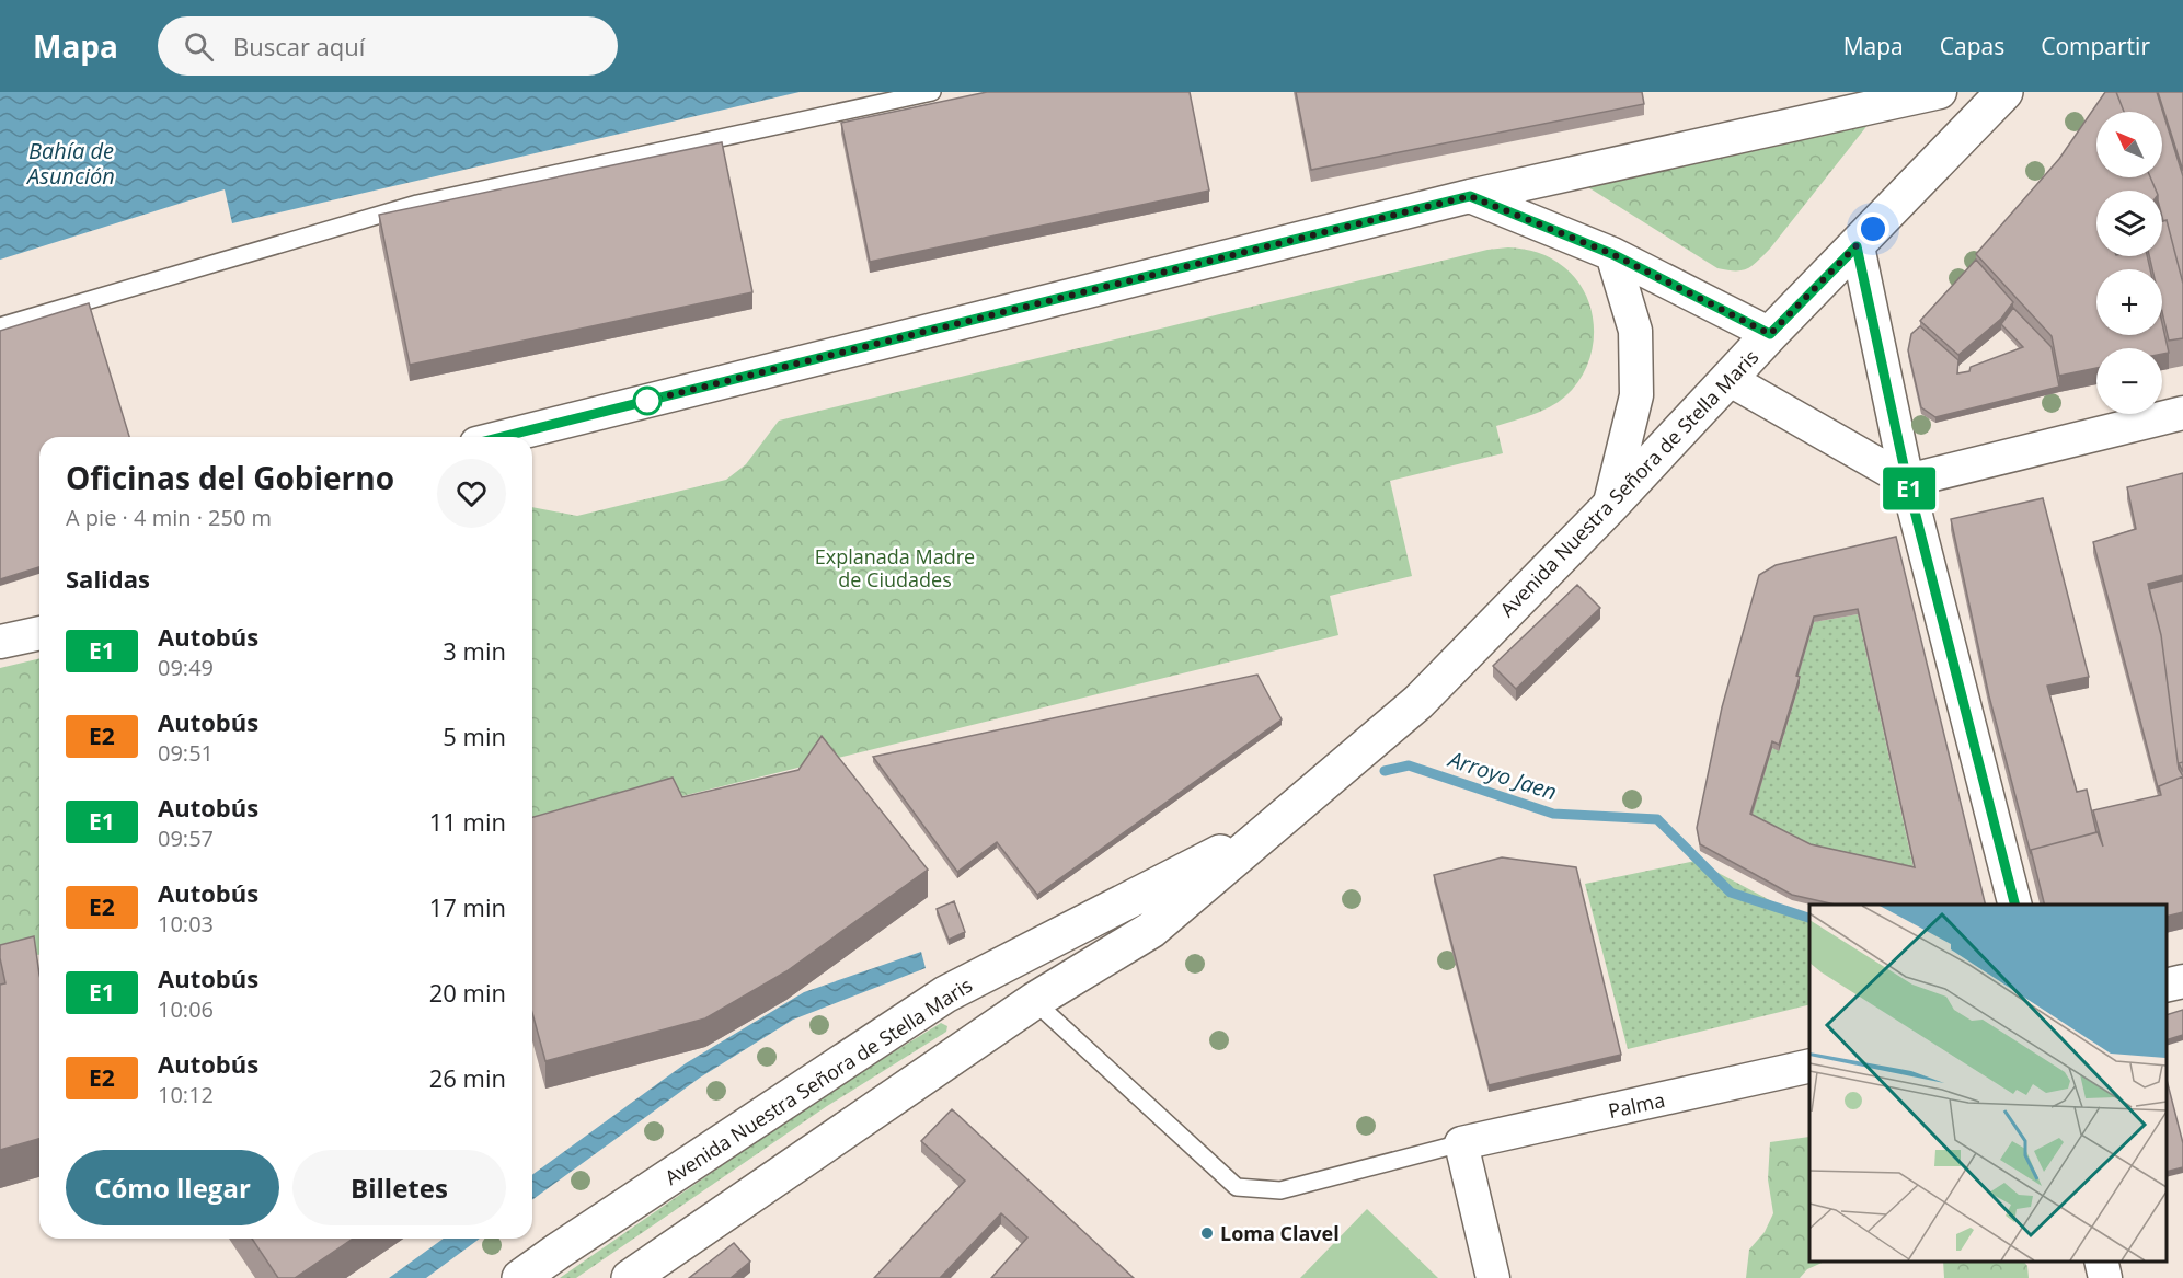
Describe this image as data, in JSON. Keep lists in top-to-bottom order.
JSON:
{
  "streets": {
    "street": ["Avenida Nuestra Señora de Stella Maris", "Palma"]
  },
  "water": ["Bahía de Asunción", "Arroyo Jaen"],
  "parks": ["Explanada Madre de Ciudades"],
  "places": ["Loma Clavel"],
  "lines": ["bus line E1"],
  "north": "top left",
  "page": {
    "header": "Mapa",
    "search": "Buscar aquí",
    "nav": ["Mapa", "Capas", "Compartir"],
    "on_map": "E1",
    "map_buttons": ["+", "−"],
    "heading": [
      ["Oficinas del Gobierno", "A pie · 4 min · 250 m"],
      "Salidas"
    ],
    "list": [
      {
        "mark": "E1",
        "name": "Autobús",
        "note": "09:49",
        "value": "3 min"
      },
      {
        "mark": "E2",
        "name": "Autobús",
        "note": "09:51",
        "value": "5 min"
      },
      {
        "mark": "E1",
        "name": "Autobús",
        "note": "09:57",
        "value": "11 min"
      },
      {
        "mark": "E2",
        "name": "Autobús",
        "note": "10:03",
        "value": "17 min"
      },
      {
        "mark": "E1",
        "name": "Autobús",
        "note": "10:06",
        "value": "20 min"
      },
      {
        "mark": "E2",
        "name": "Autobús",
        "note": "10:12",
        "value": "26 min"
      }
    ],
    "buttons": ["Cómo llegar", "Billetes"]
  }
}
